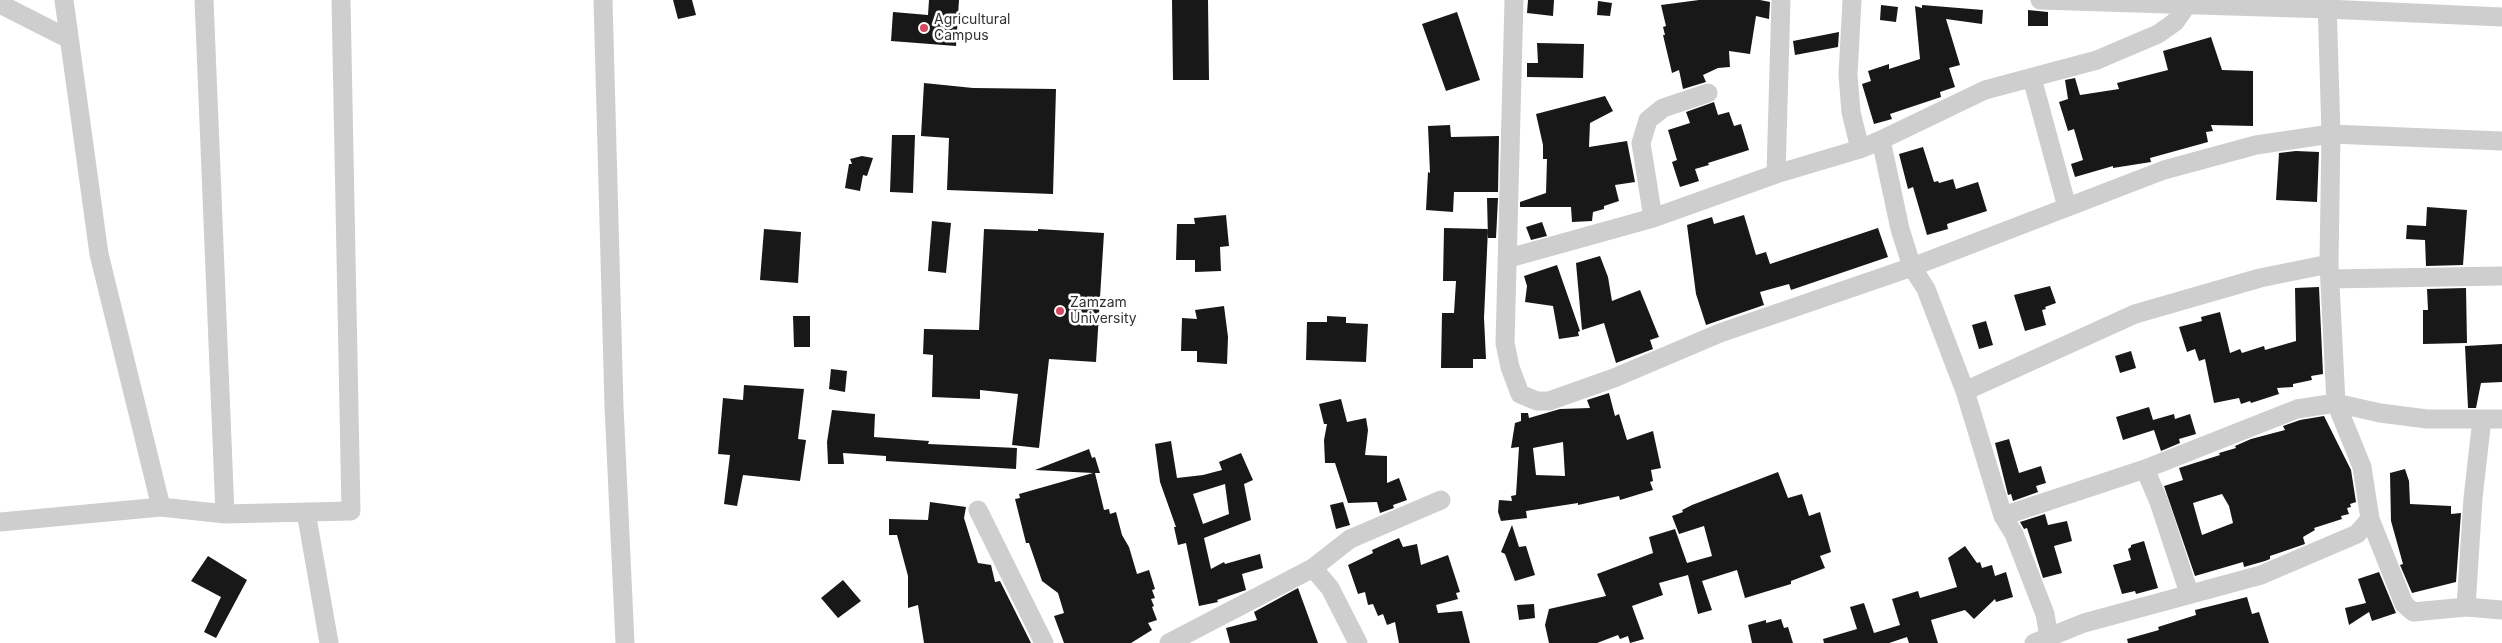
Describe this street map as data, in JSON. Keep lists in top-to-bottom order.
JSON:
{
  "places": ["Agricultural Campus", "Zamzam University"]
}
